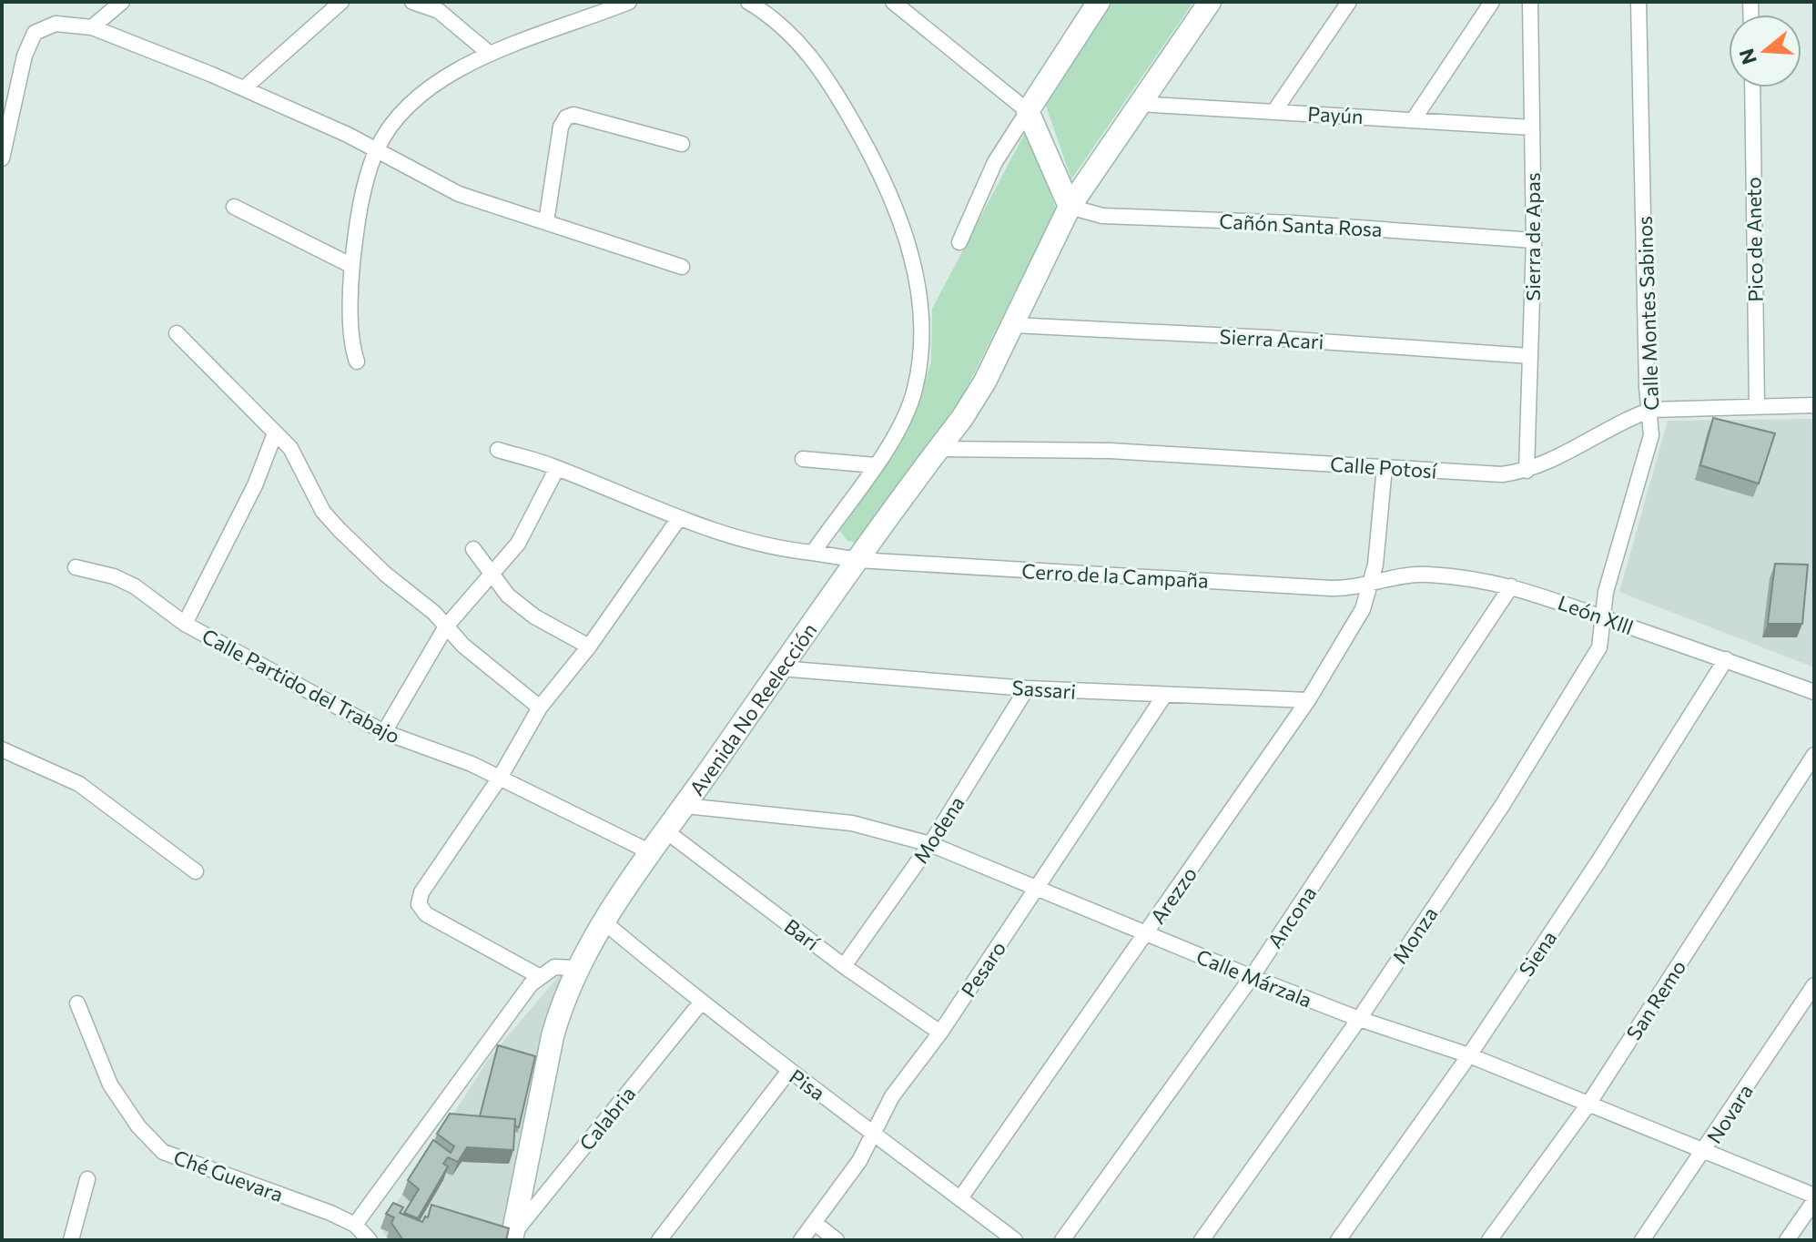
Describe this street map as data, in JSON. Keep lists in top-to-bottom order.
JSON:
{
  "streets": {
    "street": [
      "Payún",
      "Cañón Santa Rosa",
      "Sierra de Apas",
      "Pico de Aneto",
      "Calle Montes Sabinos",
      "Sierra Acari",
      "Calle Potosí",
      "Cerro de la Campaña",
      "León Xlll",
      "Calle Partido del Trabajo",
      "Sassari",
      "Avenida No Reelección",
      "Modena",
      "Arezzo",
      "Ancona",
      "Barí",
      "Monza",
      "Siena",
      "Pesaro",
      "Calle Márzala",
      "San Remo",
      "Pisa",
      "Novara",
      "Calabria",
      "Ché Guevara"
    ]
  },
  "crossings": [
    ["Payún", "Sierra de Apas"],
    ["Payún", "Avenida No Reelección"],
    ["Cañón Santa Rosa", "Sierra de Apas"],
    ["Cañón Santa Rosa", "Avenida No Reelección"],
    ["Sierra de Apas", "Sierra Acari"],
    ["Sierra de Apas", "Calle Potosí"],
    ["Pico de Aneto", "Calle Potosí"],
    ["Calle Montes Sabinos", "Calle Potosí"],
    ["Calle Montes Sabinos", "León Xlll"],
    ["Calle Montes Sabinos", "Monza"],
    ["Sierra Acari", "Avenida No Reelección"],
    ["Calle Potosí", "Avenida No Reelección"],
    ["Calle Potosí", "Arezzo"],
    ["Cerro de la Campaña", "León Xlll"],
    ["Cerro de la Campaña", "Avenida No Reelección"],
    ["Cerro de la Campaña", "Arezzo"],
    ["León Xlll", "Arezzo"],
    ["León Xlll", "Ancona"],
    ["León Xlll", "Monza"],
    ["León Xlll", "Siena"],
    ["Calle Partido del Trabajo", "Avenida No Reelección"],
    ["Sassari", "Avenida No Reelección"],
    ["Sassari", "Modena"],
    ["Sassari", "Arezzo"],
    ["Sassari", "Pesaro"],
    ["Avenida No Reelección", "Barí"],
    ["Avenida No Reelección", "Calle Márzala"],
    ["Avenida No Reelección", "Pisa"],
    ["Avenida No Reelección", "Calabria"],
    ["Modena", "Barí"],
    ["Modena", "Calle Márzala"],
    ["Arezzo", "Calle Márzala"],
    ["Arezzo", "Pisa"],
    ["Ancona", "Calle Márzala"],
    ["Barí", "Pesaro"],
    ["Monza", "Calle Márzala"],
    ["Siena", "Calle Márzala"],
    ["Pesaro", "Calle Márzala"],
    ["Pesaro", "Pisa"],
    ["Calle Márzala", "San Remo"],
    ["Calle Márzala", "Novara"],
    ["Pisa", "Calabria"]
  ],
  "north": "left"
}
